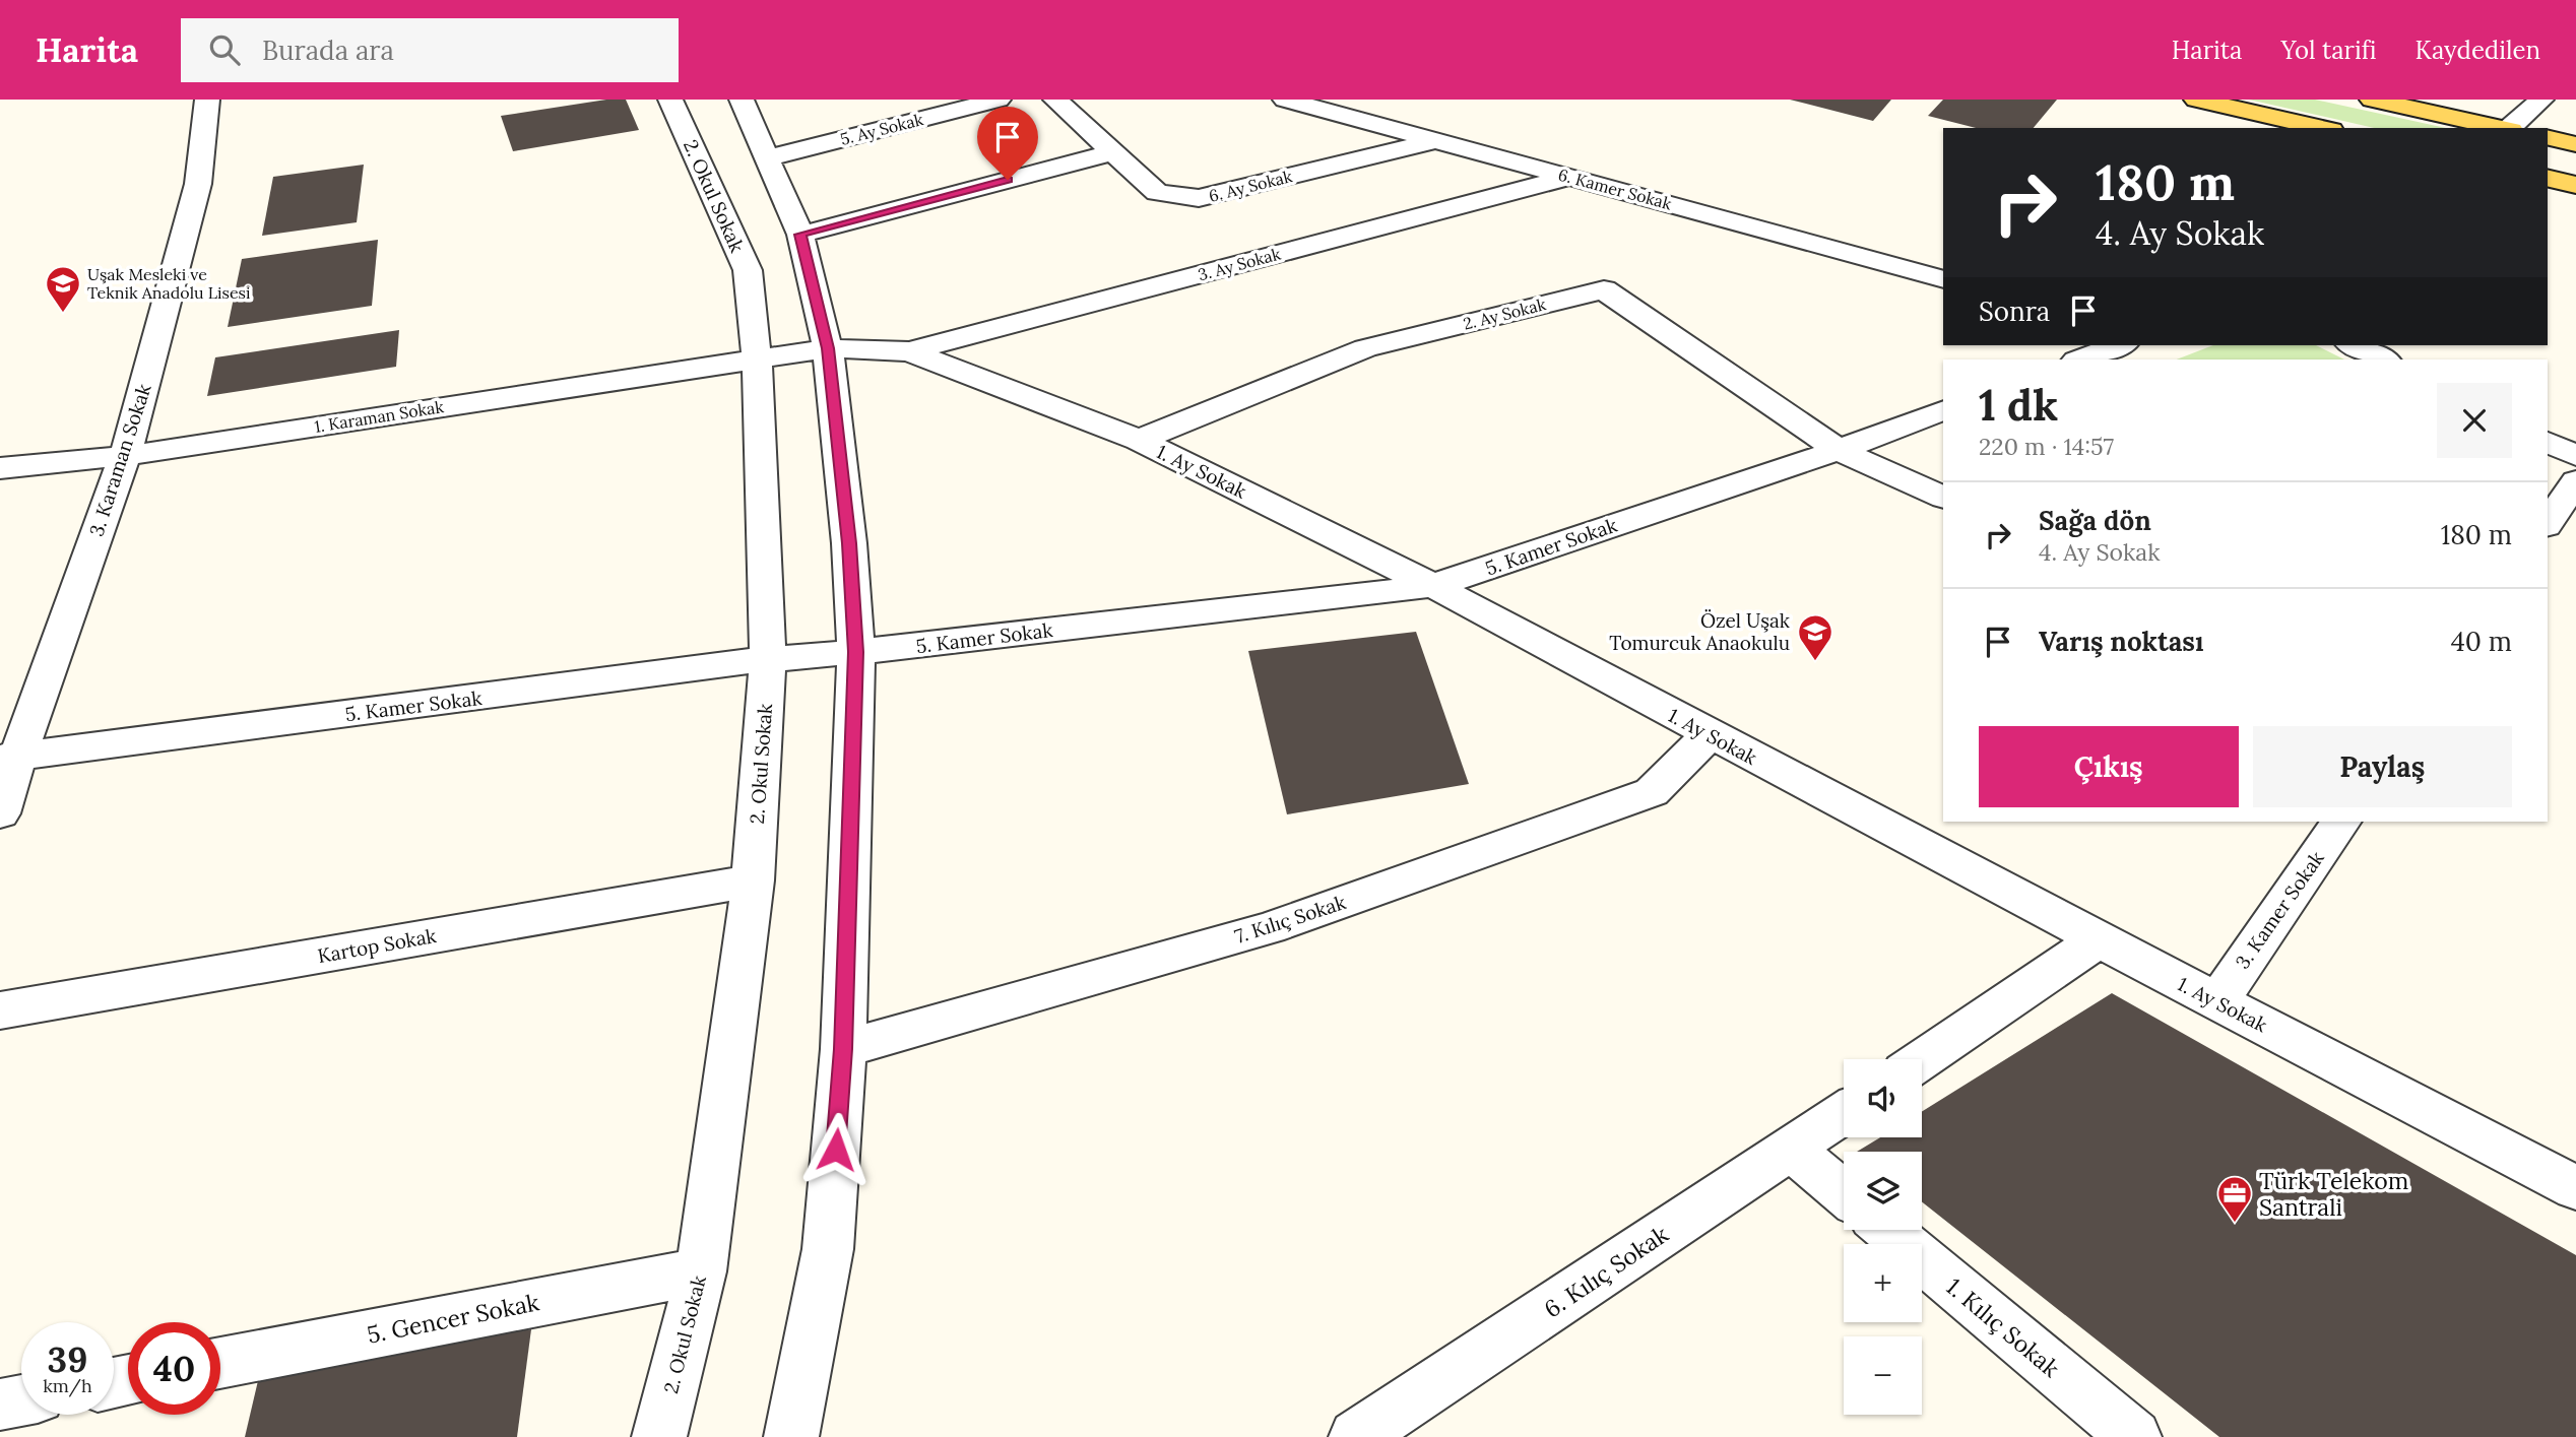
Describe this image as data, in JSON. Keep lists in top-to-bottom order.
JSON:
{
  "streets": {
    "street": [
      "5. Ay Sokak",
      "6. Ay Sokak",
      "6. Kamer Sokak",
      "2. Okul Sokak",
      "3. Ay Sokak",
      "2. Ay Sokak",
      "1. Karaman Sokak",
      "3. Karaman Sokak",
      "1. Ay Sokak",
      "5. Kamer Sokak",
      "3. Kamer Sokak",
      "7. Kılıç Sokak",
      "Kartop Sokak",
      "6. Kılıç Sokak",
      "5. Gencer Sokak",
      "1. Kılıç Sokak"
    ]
  },
  "crossings": [
    ["6. Ay Sokak", "6. Kamer Sokak"],
    ["6. Kamer Sokak", "3. Ay Sokak"],
    ["2. Okul Sokak", "1. Karaman Sokak"],
    ["2. Okul Sokak", "5. Kamer Sokak"],
    ["2. Okul Sokak", "Kartop Sokak"],
    ["2. Okul Sokak", "5. Gencer Sokak"],
    ["3. Ay Sokak", "1. Ay Sokak"],
    ["2. Ay Sokak", "1. Ay Sokak"],
    ["2. Ay Sokak", "5. Kamer Sokak"],
    ["1. Karaman Sokak", "3. Karaman Sokak"],
    ["1. Karaman Sokak", "1. Ay Sokak"],
    ["3. Karaman Sokak", "5. Kamer Sokak"],
    ["1. Ay Sokak", "5. Kamer Sokak"],
    ["1. Ay Sokak", "3. Kamer Sokak"],
    ["1. Ay Sokak", "7. Kılıç Sokak"]
  ],
  "places": {
    "school or university": ["Uşak Mesleki ve Teknik Anadolu Lisesi", "Özel Uşak Tomurcuk Anaokulu"],
    "office": ["Türk Telekom Santrali"]
  },
  "page": {
    "header": "Harita",
    "search": "Burada ara",
    "nav": ["Harita", "Yol tarifi", "Kaydedilen"],
    "turn": ["180 m", "4. Ay Sokak"],
    "then": "Sonra",
    "heading": ["1 dk", "220 m · 14:57"],
    "list": [
      {
        "name": "Sağa dön",
        "note": "4. Ay Sokak",
        "value": "180 m"
      },
      {
        "name": "Varış noktası",
        "value": "40 m"
      }
    ],
    "buttons": ["Çıkış", "Paylaş"],
    "map_buttons": ["+", "−"],
    "speed": "39 km/h",
    "limit": "40"
  }
}
